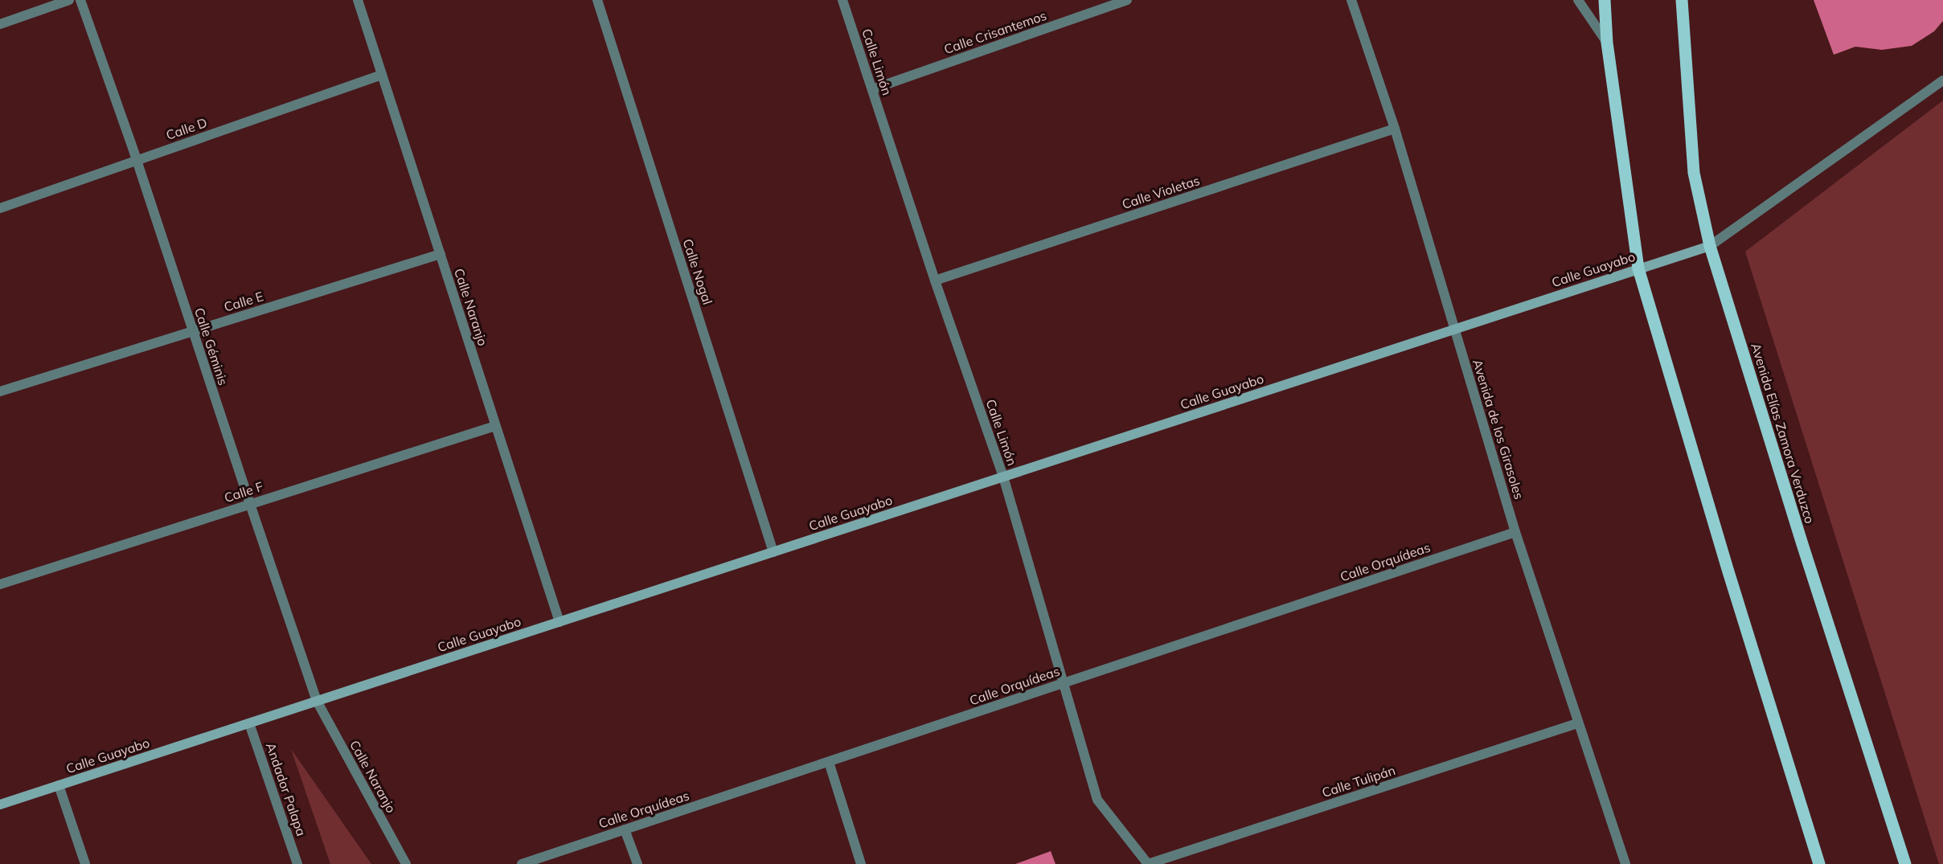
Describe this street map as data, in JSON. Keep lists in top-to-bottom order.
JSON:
{
  "streets": {
    "main road": ["Avenida Elías Zamora Verduzco"],
    "street": [
      "Calle Crisantemos",
      "Calle Limón",
      "Calle D",
      "Calle Violetas",
      "Calle Guayabo",
      "Calle Nogal",
      "Calle E",
      "Calle Naranjo",
      "Calle Géminis",
      "Avenida de los Girasoles",
      "Calle F",
      "Calle Orquídeas",
      "Calle Tulipán",
      "Andador Palapa"
    ]
  },
  "crossings": [
    ["Calle Crisantemos", "Calle Limón"],
    ["Calle Limón", "Calle Violetas"],
    ["Calle Limón", "Calle Guayabo"],
    ["Calle Limón", "Calle Orquídeas"],
    ["Calle Limón", "Calle Tulipán"],
    ["Calle D", "Calle Naranjo"],
    ["Calle D", "Calle Géminis"],
    ["Calle Violetas", "Avenida de los Girasoles"],
    ["Calle Guayabo", "Calle Nogal"],
    ["Calle Guayabo", "Calle Naranjo"],
    ["Calle Guayabo", "Calle Géminis"],
    ["Calle Guayabo", "Avenida de los Girasoles"],
    ["Calle Guayabo", "Avenida Elías Zamora Verduzco"],
    ["Calle Guayabo", "Andador Palapa"],
    ["Calle E", "Calle Naranjo"],
    ["Calle E", "Calle Géminis"],
    ["Calle Naranjo", "Calle Géminis"],
    ["Calle Naranjo", "Calle F"],
    ["Calle Géminis", "Calle F"],
    ["Avenida de los Girasoles", "Calle Orquídeas"],
    ["Avenida de los Girasoles", "Calle Tulipán"]
  ]
}
